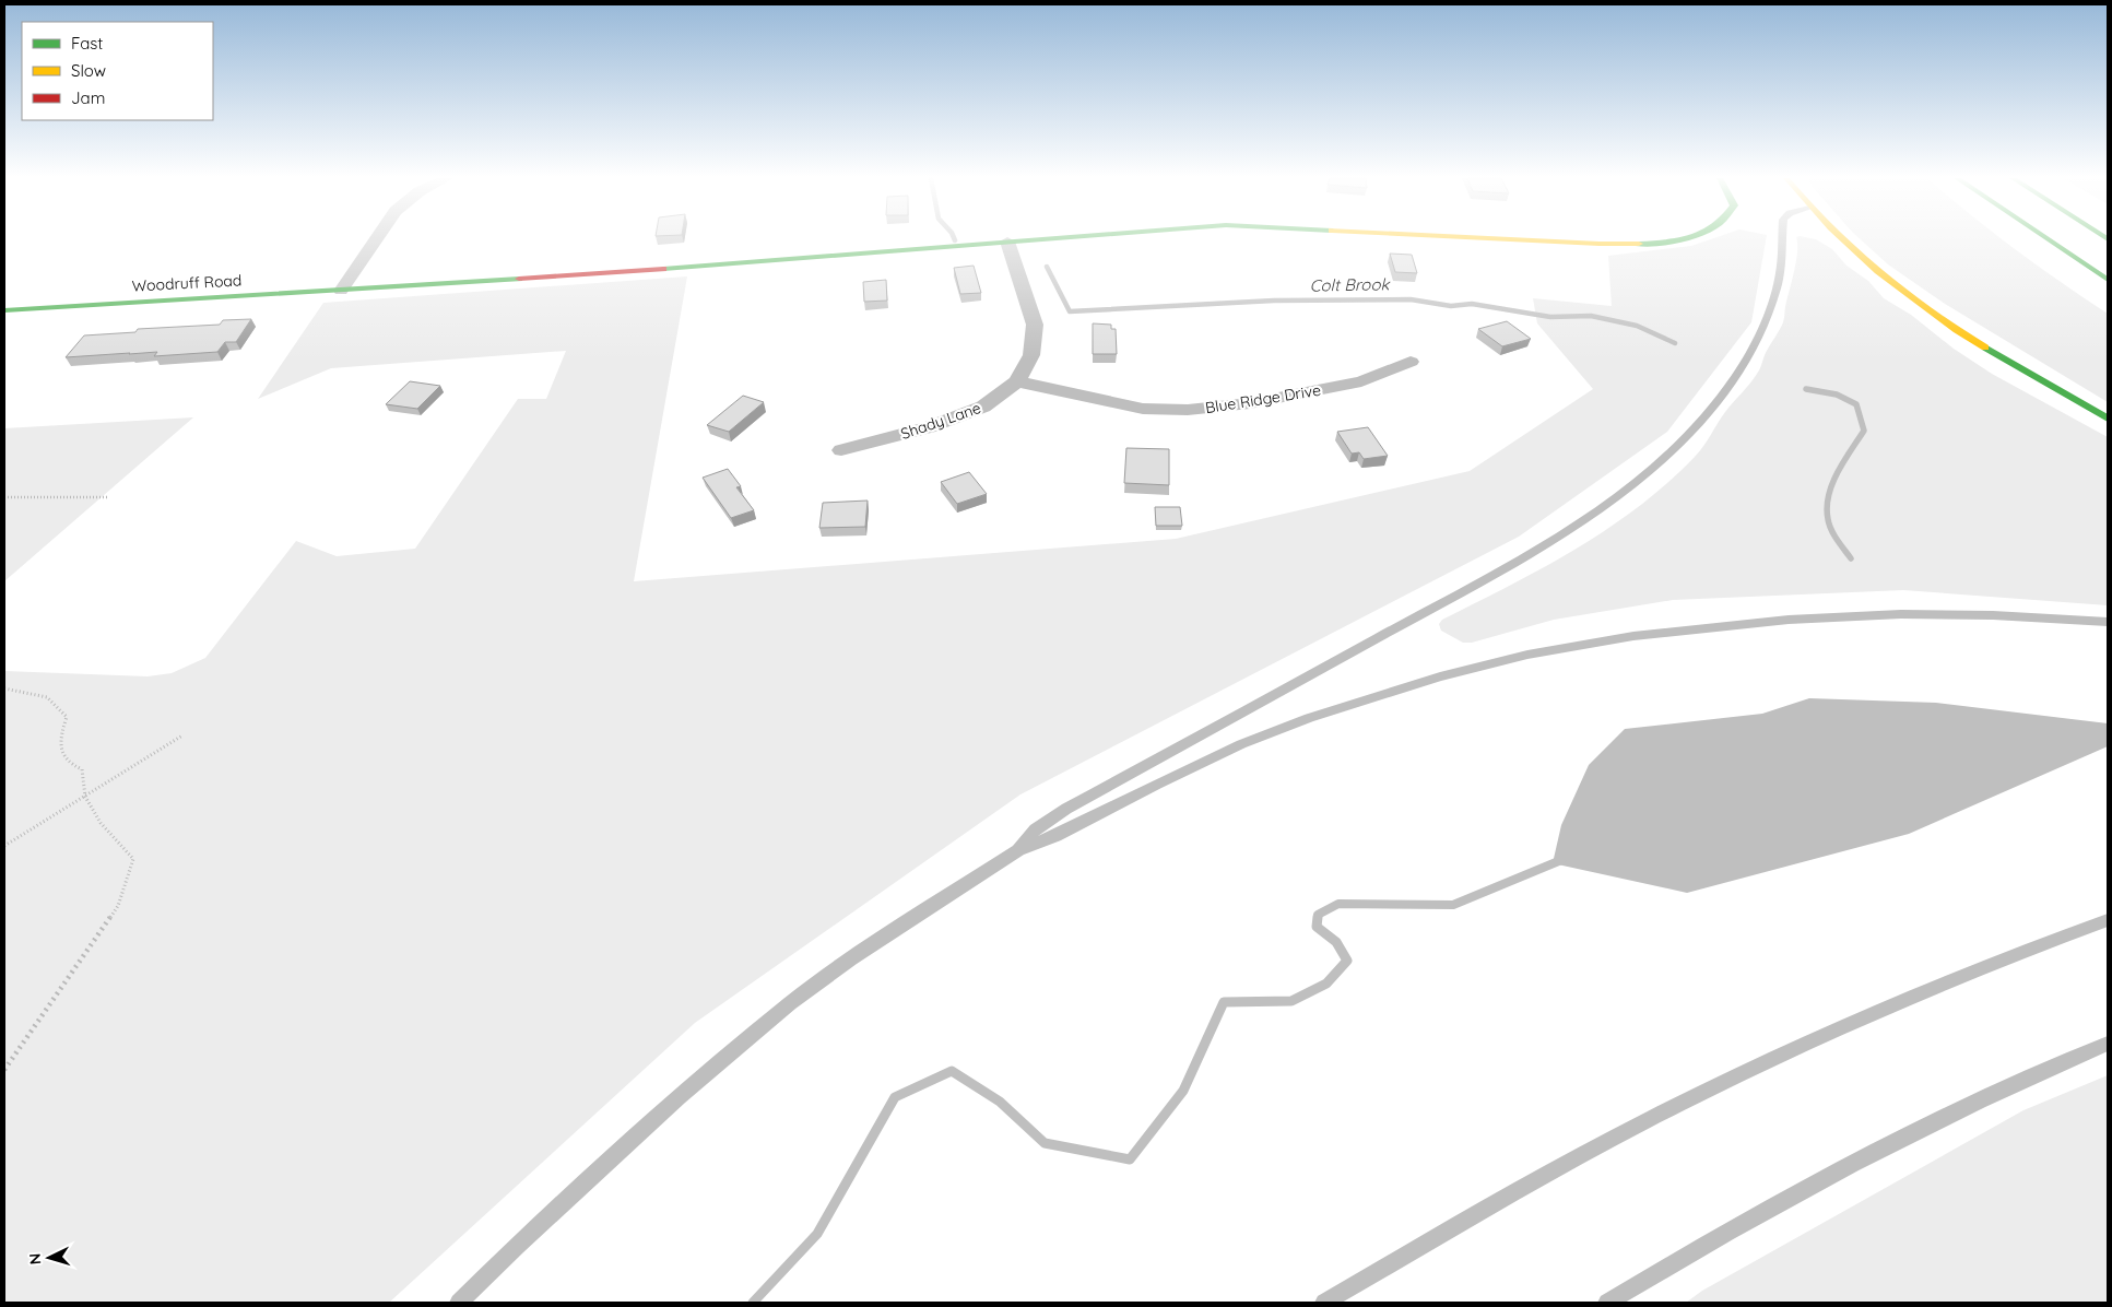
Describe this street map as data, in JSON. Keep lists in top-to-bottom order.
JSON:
{
  "streets": {
    "main road": ["Woodruff Road"],
    "street": ["Blue Ridge Drive", "Shady Lane"]
  },
  "crossings": [
    ["Woodruff Road", "Shady Lane"],
    ["Blue Ridge Drive", "Shady Lane"]
  ],
  "water": ["Colt Brook"],
  "legend": ["Fast", "Slow", "Jam"],
  "north": "left"
}
